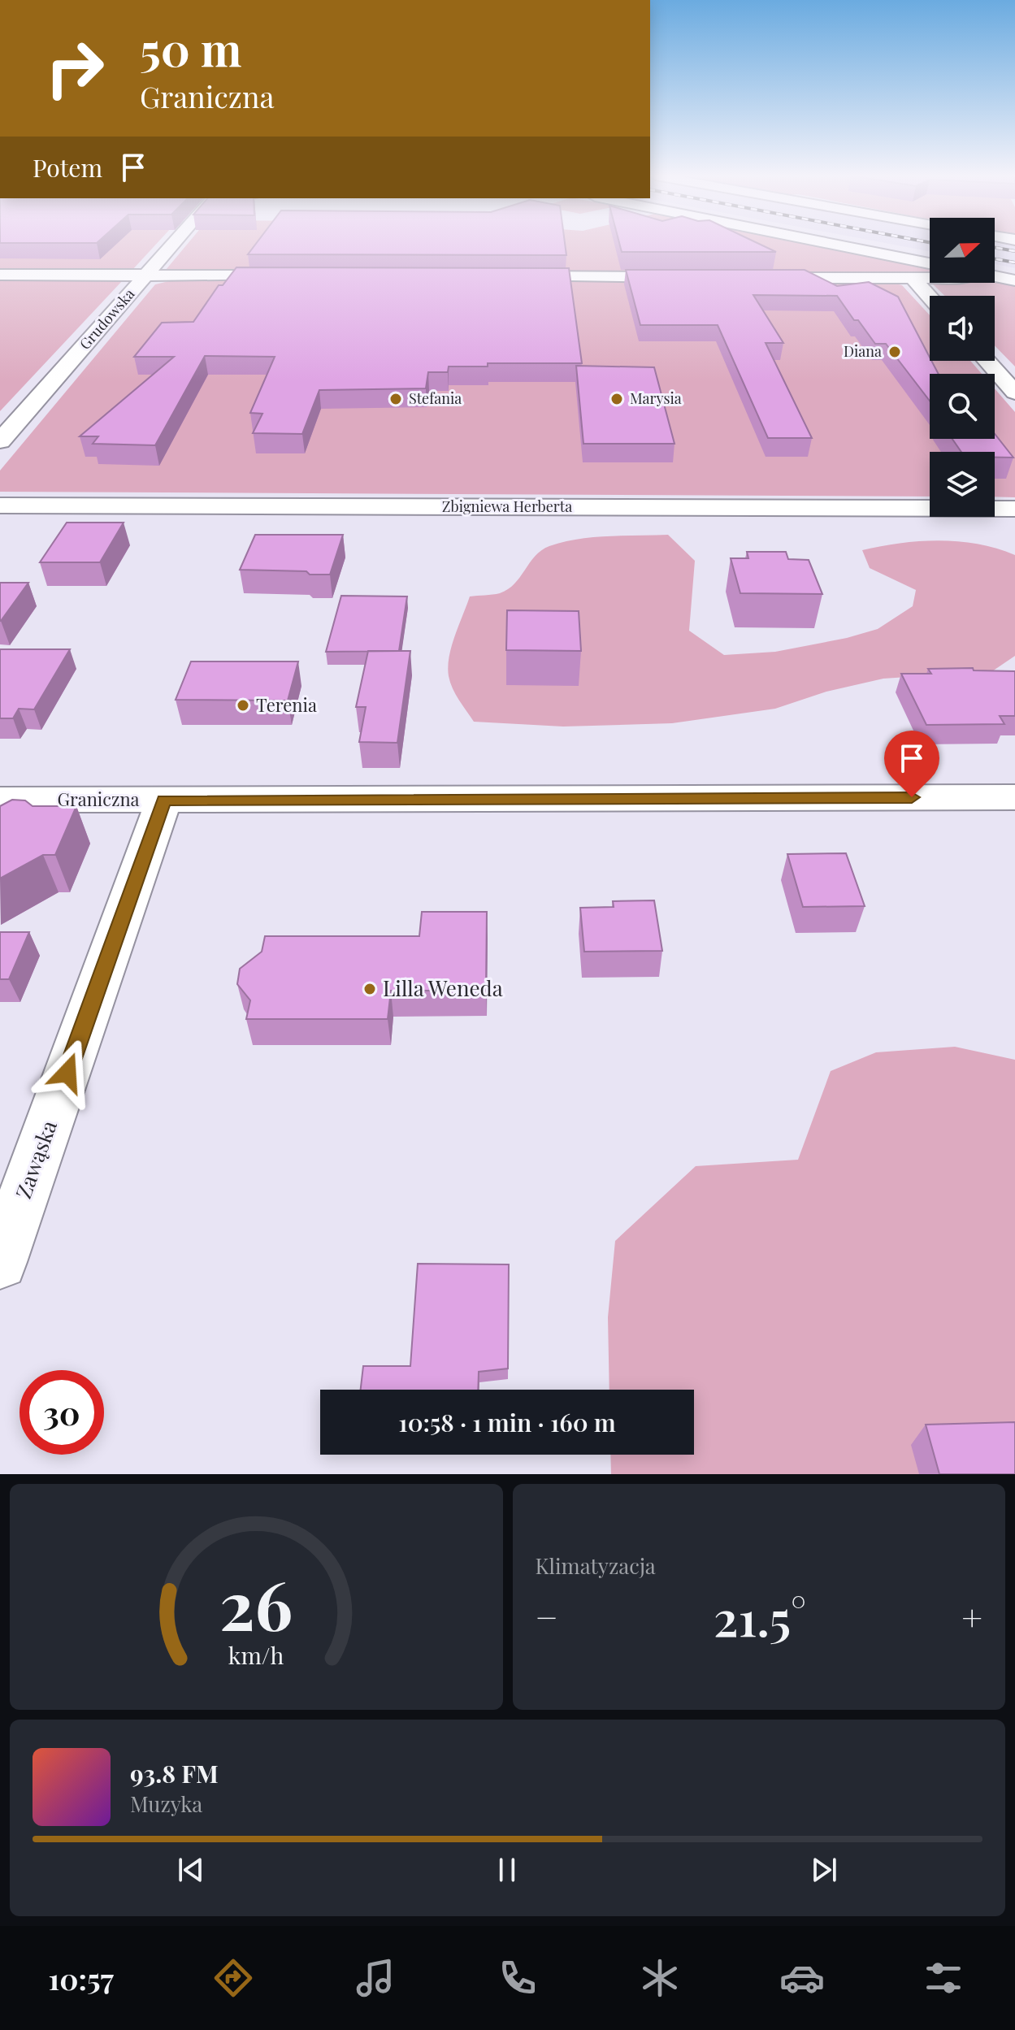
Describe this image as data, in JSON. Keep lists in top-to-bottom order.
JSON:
{
  "streets": {
    "street": [
      "Grudowska",
      "Zbigniewa Herberta",
      "Graniczna",
      "Zawąska"
    ]
  },
  "crossings": [
    ["Graniczna", "Zawąska"]
  ],
  "places": [
    "Diana",
    "Stefania",
    "Marysia",
    "Terenia",
    "Lilla Weneda"
  ],
  "north": "right",
  "page": {
    "turn": ["50 m", "Graniczna"],
    "then": "Potem",
    "limit": "30",
    "trip": "10:58 · 1 min · 160 m",
    "tile": "Klimatyzacja",
    "heat": ["−", "21.5°", "+"],
    "song": ["93.8 FM", "Muzyka"],
    "tabs": "10:57",
    "gauge": ["26", "km/h"]
  }
}
